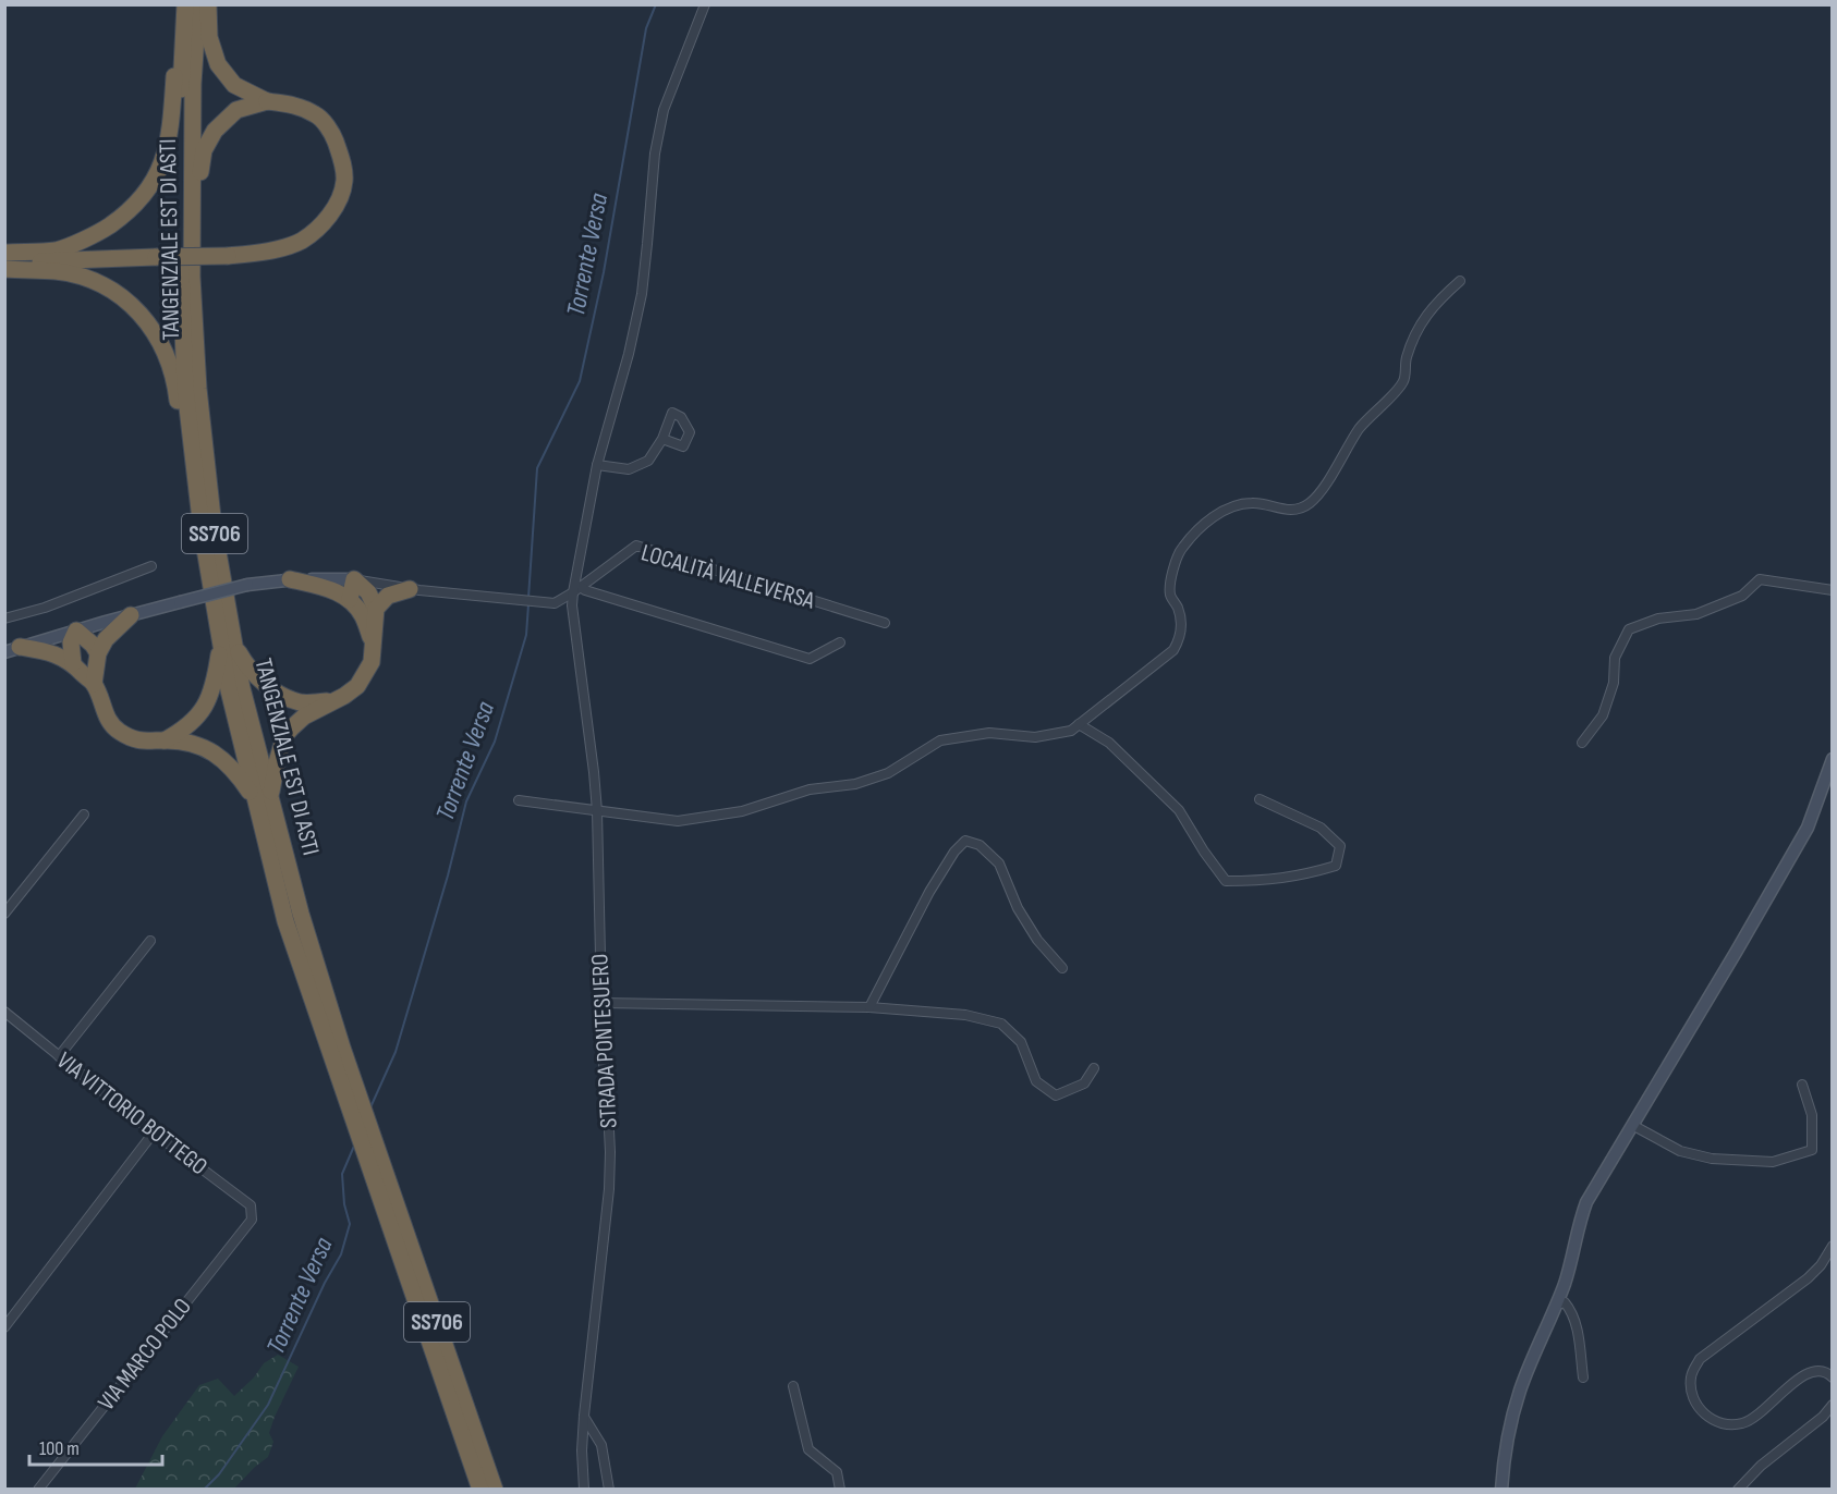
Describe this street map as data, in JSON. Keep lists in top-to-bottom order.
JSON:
{
  "streets": {
    "highway": ["TANGENZIALE EST DI ASTI", "SS706"],
    "street": [
      "LOCALITÀ VALLEVERSA",
      "STRADA PONTESUERO",
      "VIA VITTORIO BOTTEGO",
      "VIA MARCO POLO"
    ]
  },
  "crossings": [
    ["LOCALITÀ VALLEVERSA", "STRADA PONTESUERO"],
    ["VIA VITTORIO BOTTEGO", "VIA MARCO POLO"]
  ],
  "water": ["Torrente Versa"],
  "scale_bar": "100 m"
}
